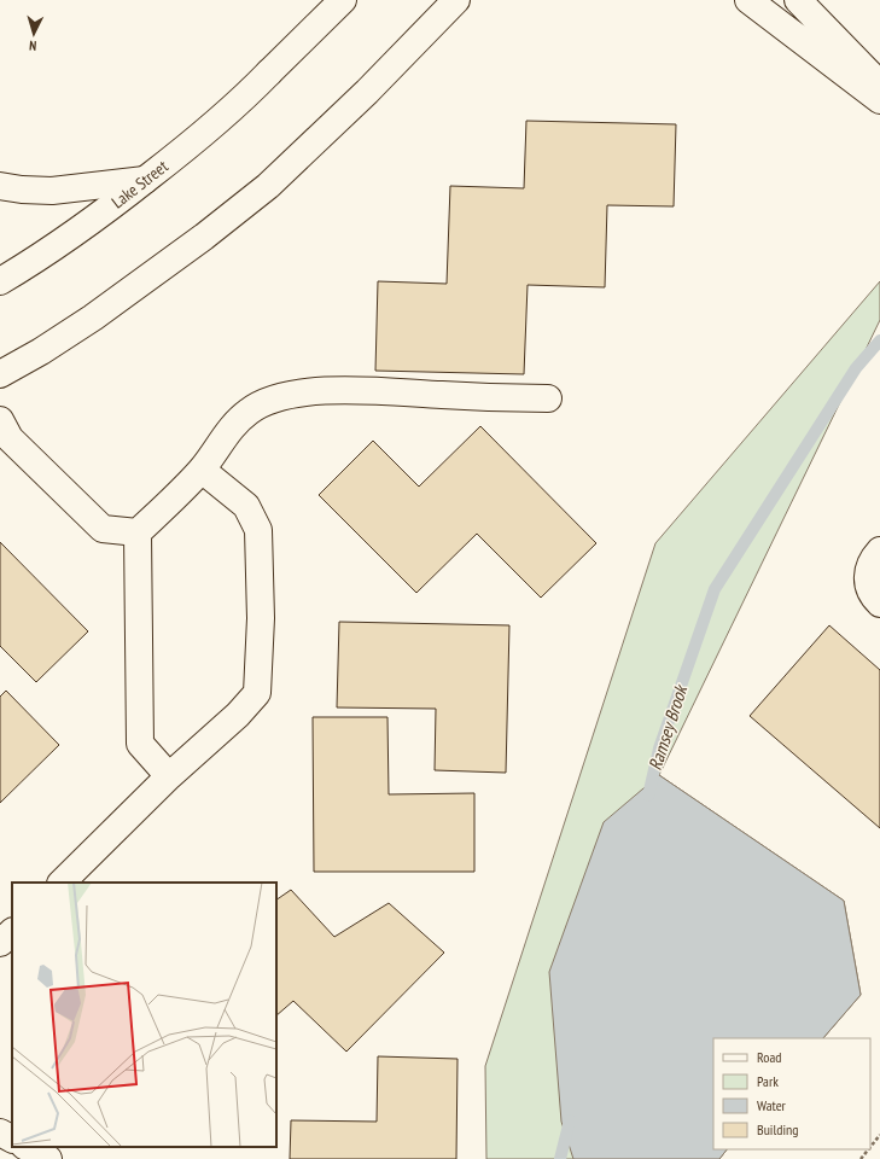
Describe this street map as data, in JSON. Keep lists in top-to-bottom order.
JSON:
{
  "streets": {
    "main road": ["Lake Street"]
  },
  "water": ["Ramsey Brook"],
  "legend": [
    "Road",
    "Park",
    "Water",
    "Building"
  ],
  "north": "bottom"
}
